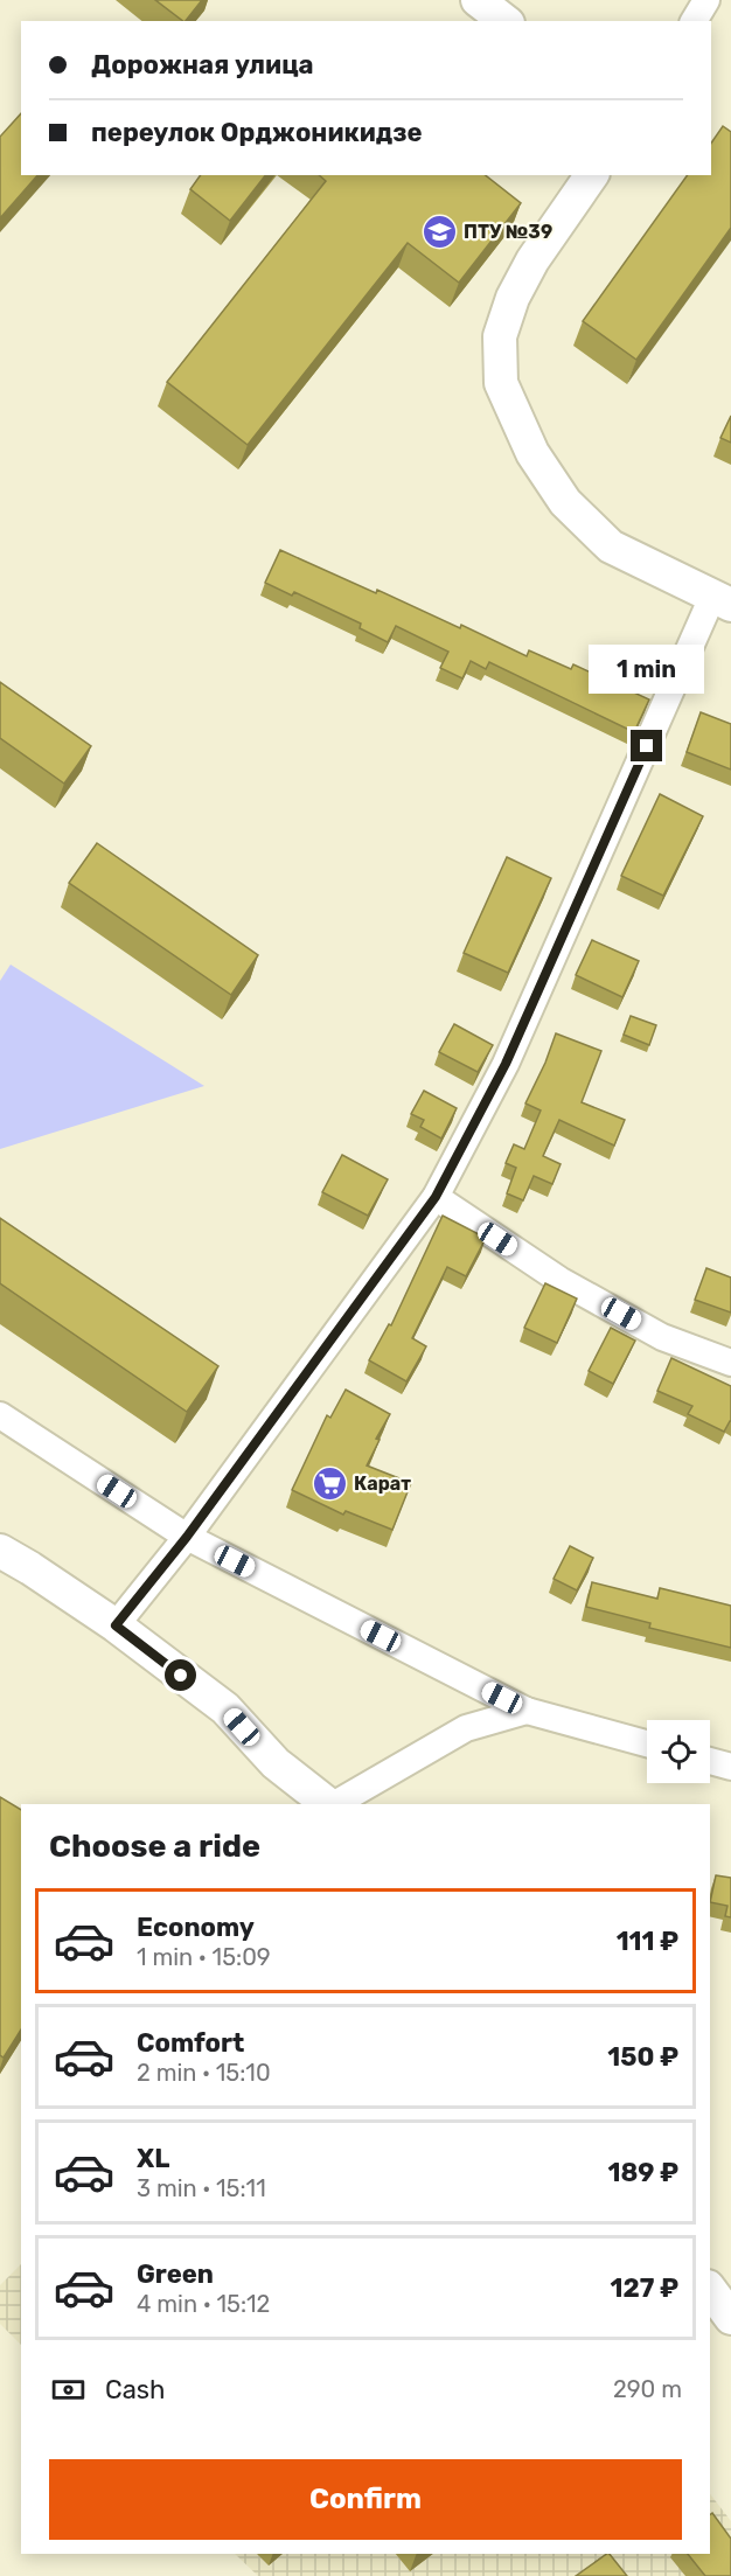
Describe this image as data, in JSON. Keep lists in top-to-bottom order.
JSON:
{
  "places": {
    "school or university": ["ПТУ №39"],
    "supermarket": ["Карат"]
  },
  "page": {
    "banner": ["Дорожная улица", "переулок Орджоникидзе"],
    "bubble": "1 min",
    "heading": "Choose a ride",
    "list": [
      {
        "name": "Economy",
        "note": "1 min · 15:09",
        "value": "111 ₽"
      },
      {
        "name": "Comfort",
        "note": "2 min · 15:10",
        "value": "150 ₽"
      },
      {
        "name": "XL",
        "note": "3 min · 15:11",
        "value": "189 ₽"
      },
      {
        "name": "Green",
        "note": "4 min · 15:12",
        "value": "127 ₽"
      }
    ],
    "pay": ["Cash", "290 m"],
    "buttons": "Confirm"
  }
}
